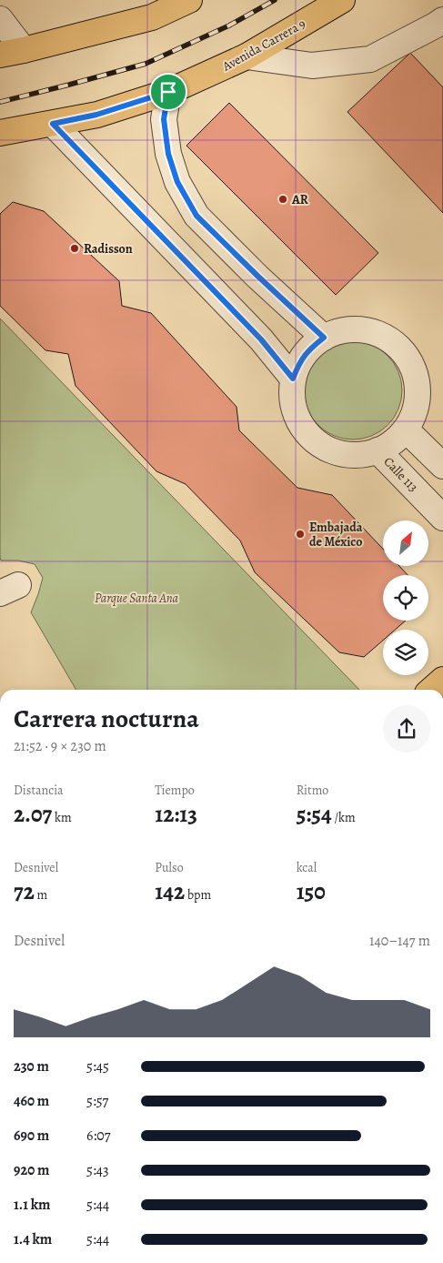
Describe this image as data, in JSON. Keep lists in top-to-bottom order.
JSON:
{
  "streets": {
    "main road": ["Avenida Carrera 9"],
    "street": ["Calle 113"]
  },
  "parks": ["Parque Santa Ana"],
  "places": ["AR", "Radisson", "Embajada de México"],
  "north": "top right",
  "page": {
    "heading": ["Carrera nocturna", "21:52 · 9 × 230 m"],
    "stats": [
      ["Distancia", "2.07 km"],
      ["Tiempo", "12:13"],
      ["Ritmo", "5:54 /km"],
      ["Desnivel", "72 m"],
      ["Pulso", "142 bpm"],
      ["kcal", "150"]
    ],
    "chart": ["Desnivel", "140–147 m"],
    "list": [
      {
        "name": "230 m",
        "note": "5:45"
      },
      {
        "name": "460 m",
        "note": "5:57"
      },
      {
        "name": "690 m",
        "note": "6:07"
      },
      {
        "name": "920 m",
        "note": "5:43"
      },
      {
        "name": "1.1 km",
        "note": "5:44"
      },
      {
        "name": "1.4 km",
        "note": "5:44"
      }
    ]
  }
}
